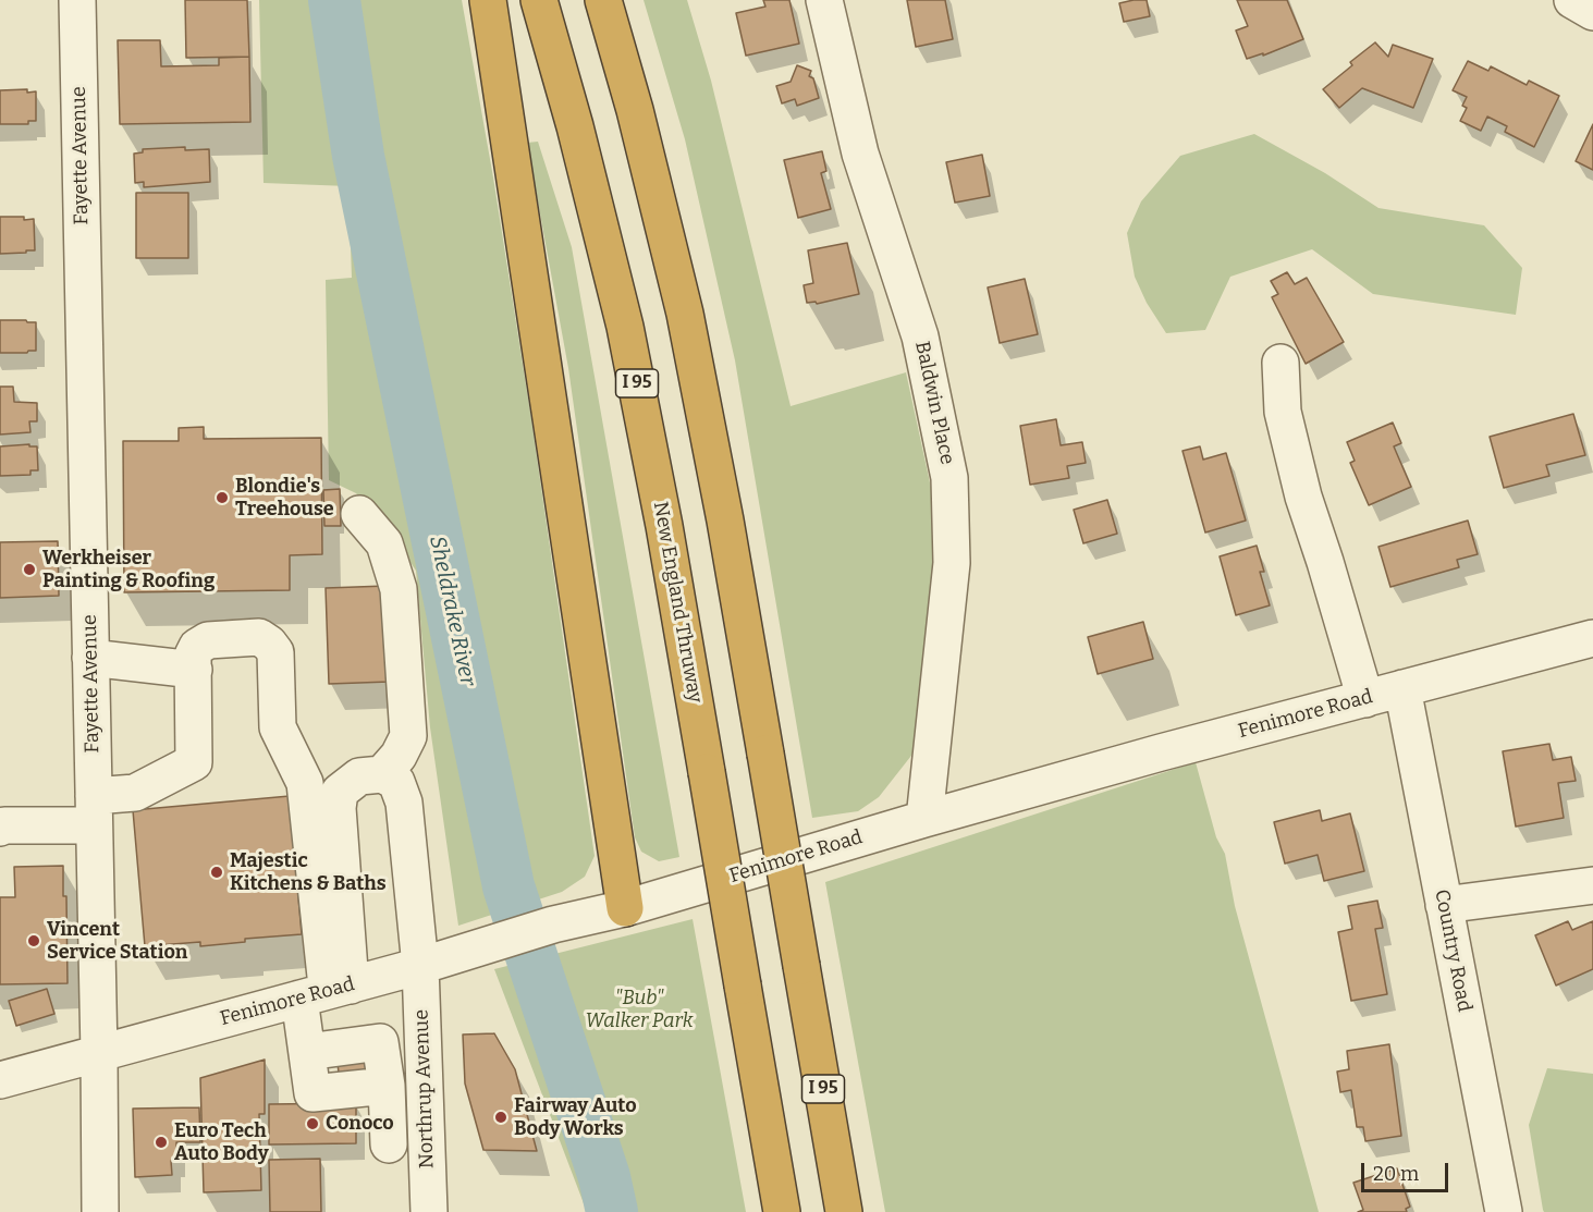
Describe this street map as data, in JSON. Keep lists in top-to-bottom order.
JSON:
{
  "streets": {
    "highway": ["I 95", "New England Thruway"],
    "street": [
      "Fayette Avenue",
      "Baldwin Place",
      "Fenimore Road",
      "Country Road",
      "Northrup Avenue"
    ]
  },
  "crossings": [
    ["Fayette Avenue", "Fenimore Road"],
    ["Baldwin Place", "Fenimore Road"],
    ["Fenimore Road", "Country Road"],
    ["Fenimore Road", "Northrup Avenue"]
  ],
  "water": ["Sheldrake River"],
  "parks": ["\"Bub\" Walker Park"],
  "places": [
    "Blondie's Treehouse",
    "Werkheiser Painting & Roofing",
    "Majestic Kitchens & Baths",
    "Vincent Service Station",
    "Fairway Auto Body Works",
    "Conoco",
    "Euro Tech Auto Body"
  ],
  "scale_bar": "20 m"
}
